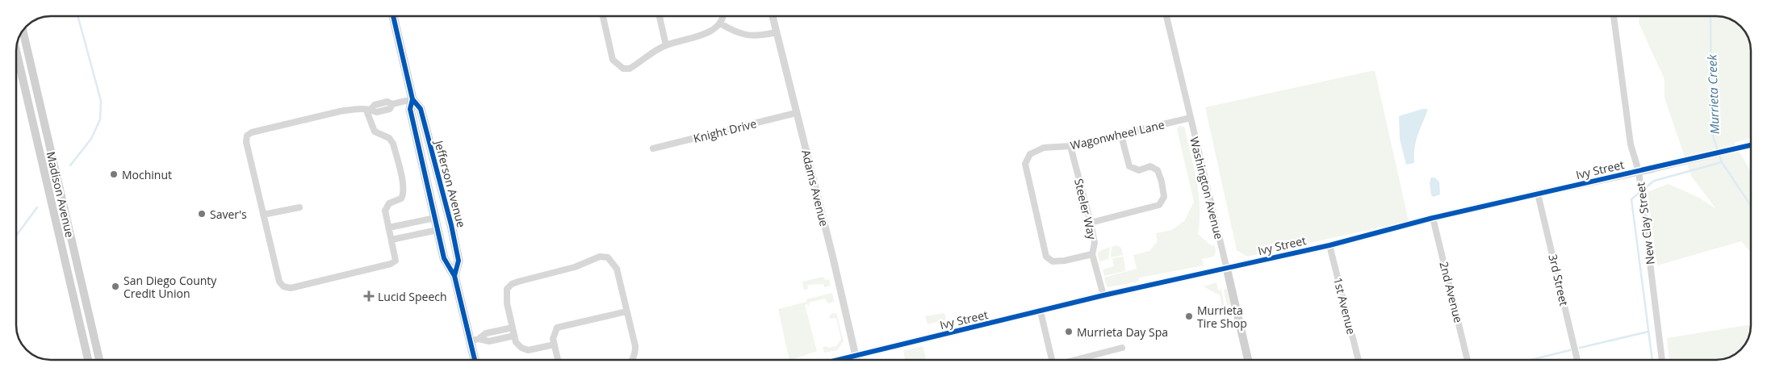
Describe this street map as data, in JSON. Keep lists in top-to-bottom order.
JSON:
{
  "streets": {
    "main road": ["Jefferson Avenue", "Washington Avenue", "Madison Avenue"],
    "street": [
      "Knight Drive",
      "Wagonwheel Lane",
      "Ivy Street",
      "Adams Avenue",
      "Steeler Way",
      "New Clay Street",
      "3rd Street",
      "2nd Avenue",
      "1st Avenue"
    ]
  },
  "crossings": [
    ["Knight Drive", "Adams Avenue"],
    ["Wagonwheel Lane", "Washington Avenue"],
    ["Wagonwheel Lane", "Steeler Way"],
    ["Ivy Street", "Adams Avenue"],
    ["Ivy Street", "Washington Avenue"],
    ["Ivy Street", "Steeler Way"],
    ["Ivy Street", "New Clay Street"],
    ["Ivy Street", "3rd Street"],
    ["Ivy Street", "2nd Avenue"],
    ["Ivy Street", "1st Avenue"]
  ],
  "water": ["Murrieta Creek"],
  "places": {
    "other": [
      "Mochinut",
      "Saver's",
      "San Diego County Credit Union",
      "Murrieta Tire Shop",
      "Murrieta Day Spa"
    ],
    "health": ["Lucid Speech"]
  }
}
